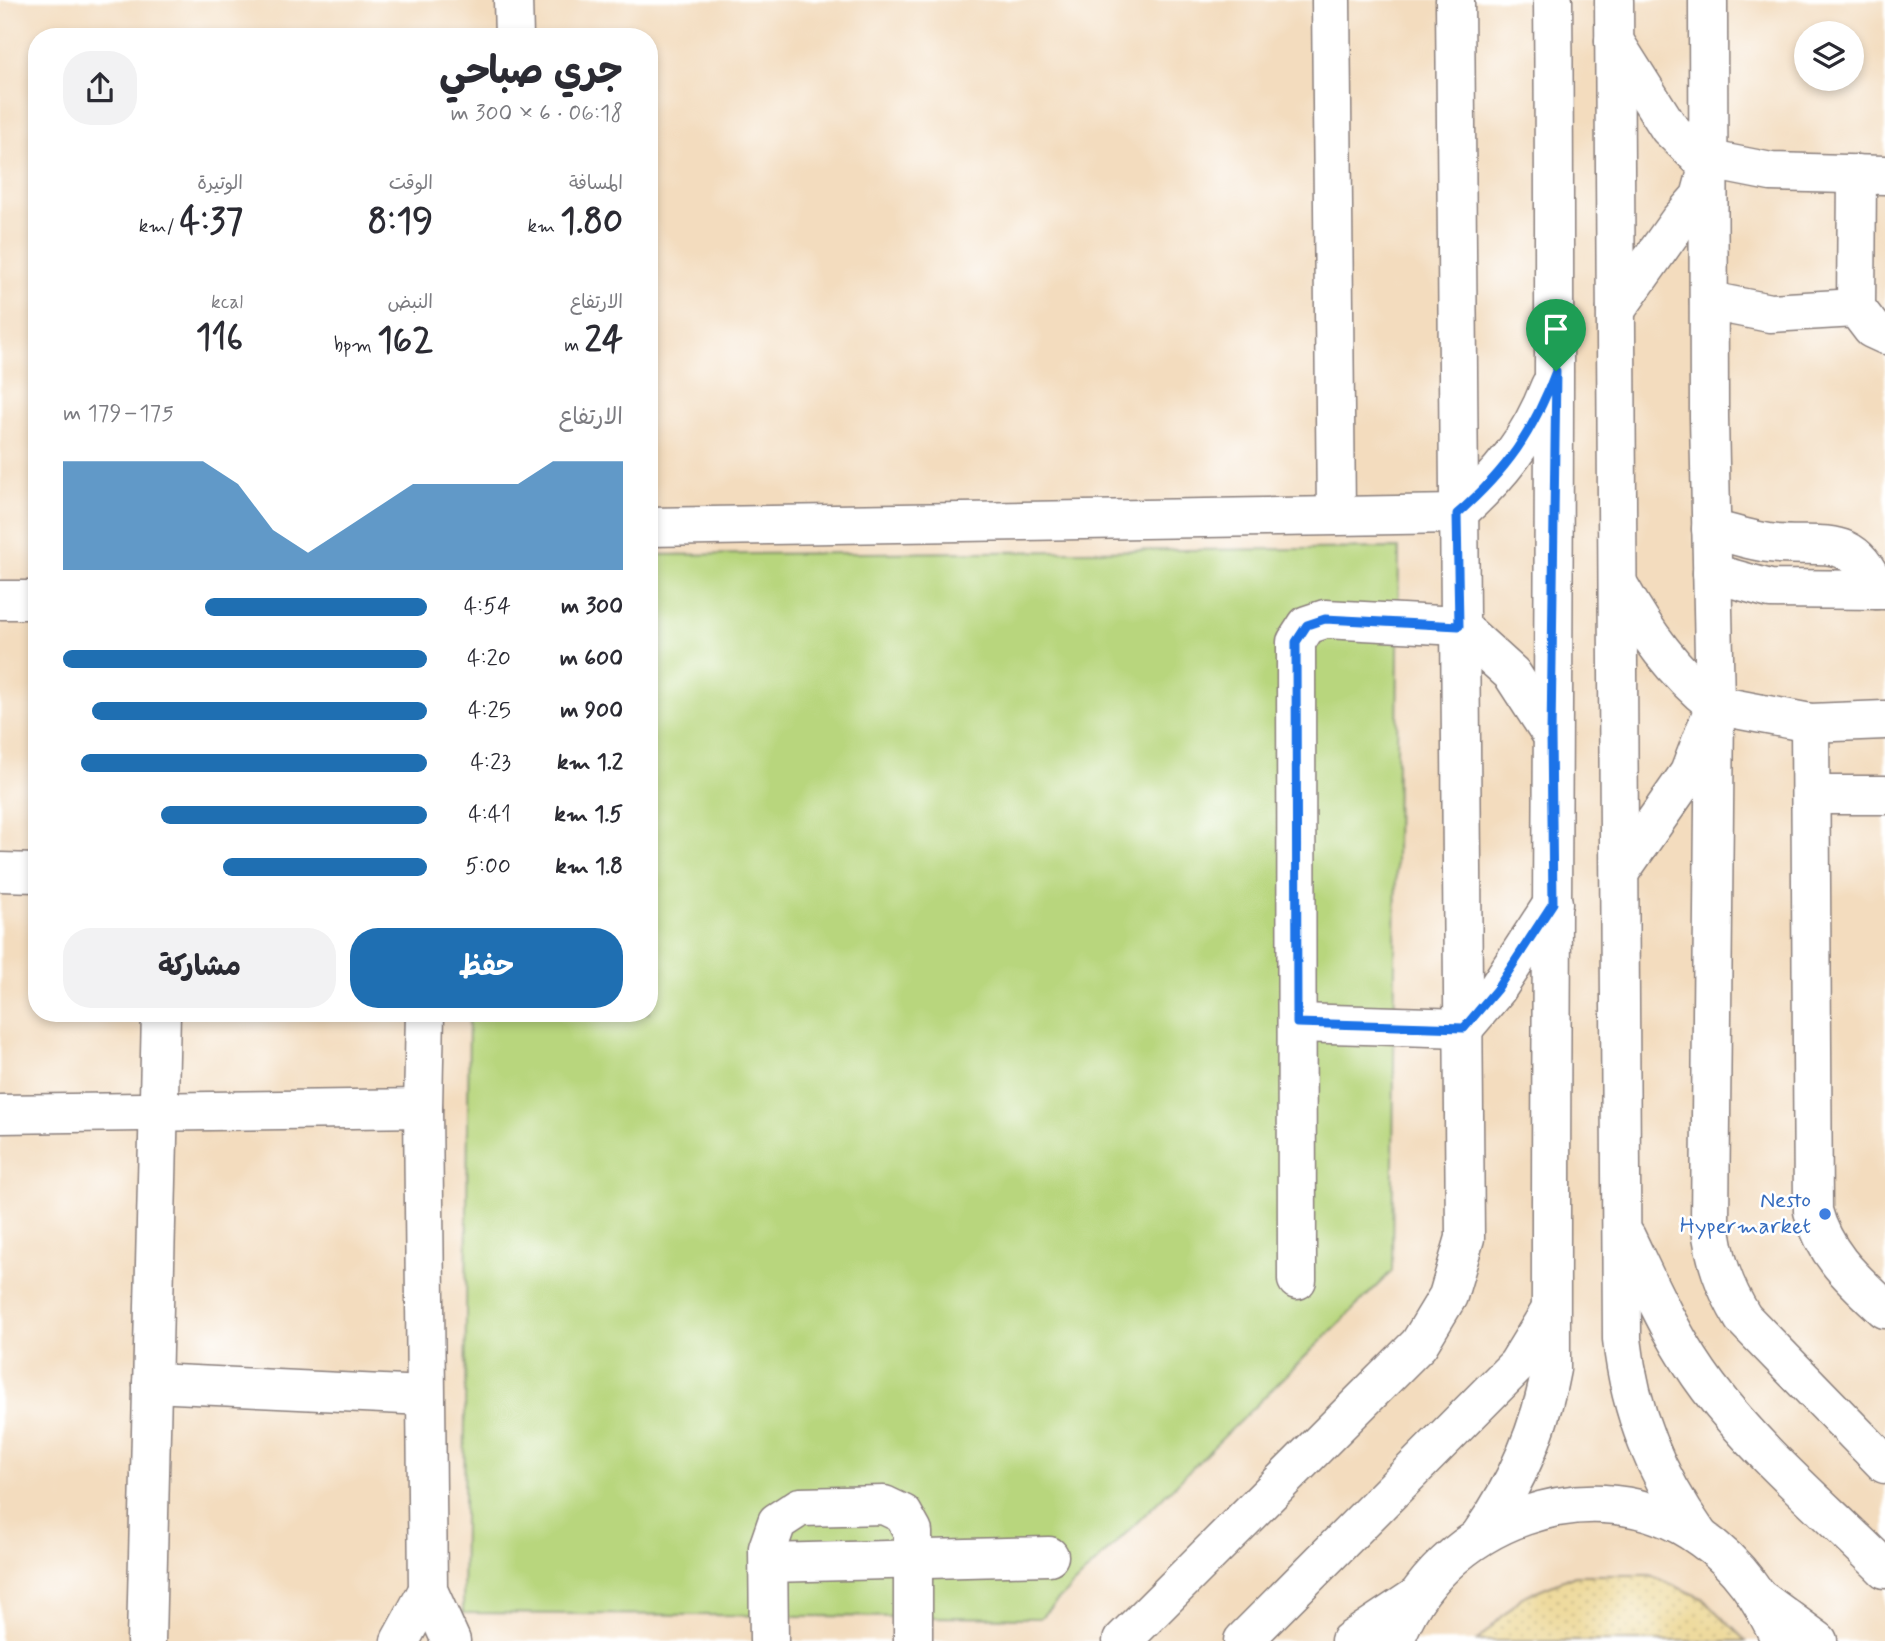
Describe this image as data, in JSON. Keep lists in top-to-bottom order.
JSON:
{
  "places": ["Nesto Hypermarket"],
  "page": {
    "heading": ["جري صباحي", "06:18 · 6 × 300 m"],
    "stats": [
      ["المسافة", "1.80 km"],
      ["الوقت", "8:19"],
      ["الوتيرة", "4:37 /km"],
      ["الارتفاع", "24 m"],
      ["النبض", "162 bpm"],
      ["kcal", "116"]
    ],
    "chart": ["الارتفاع", "175–179 m"],
    "list": [
      {
        "name": "300 m",
        "note": "4:54"
      },
      {
        "name": "600 m",
        "note": "4:20"
      },
      {
        "name": "900 m",
        "note": "4:25"
      },
      {
        "name": "1.2 km",
        "note": "4:23"
      },
      {
        "name": "1.5 km",
        "note": "4:41"
      },
      {
        "name": "1.8 km",
        "note": "5:00"
      }
    ],
    "buttons": ["حفظ", "مشاركة"]
  }
}
